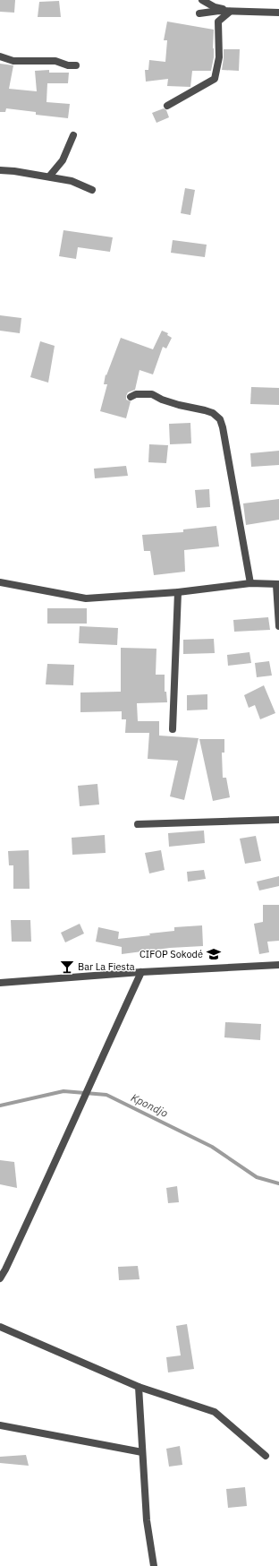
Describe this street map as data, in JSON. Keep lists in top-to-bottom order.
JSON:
{
  "water": ["Kpondjo"],
  "places": {
    "school or university": ["CIFOP Sokodé"],
    "bar": ["Bar La Fiesta"]
  }
}
